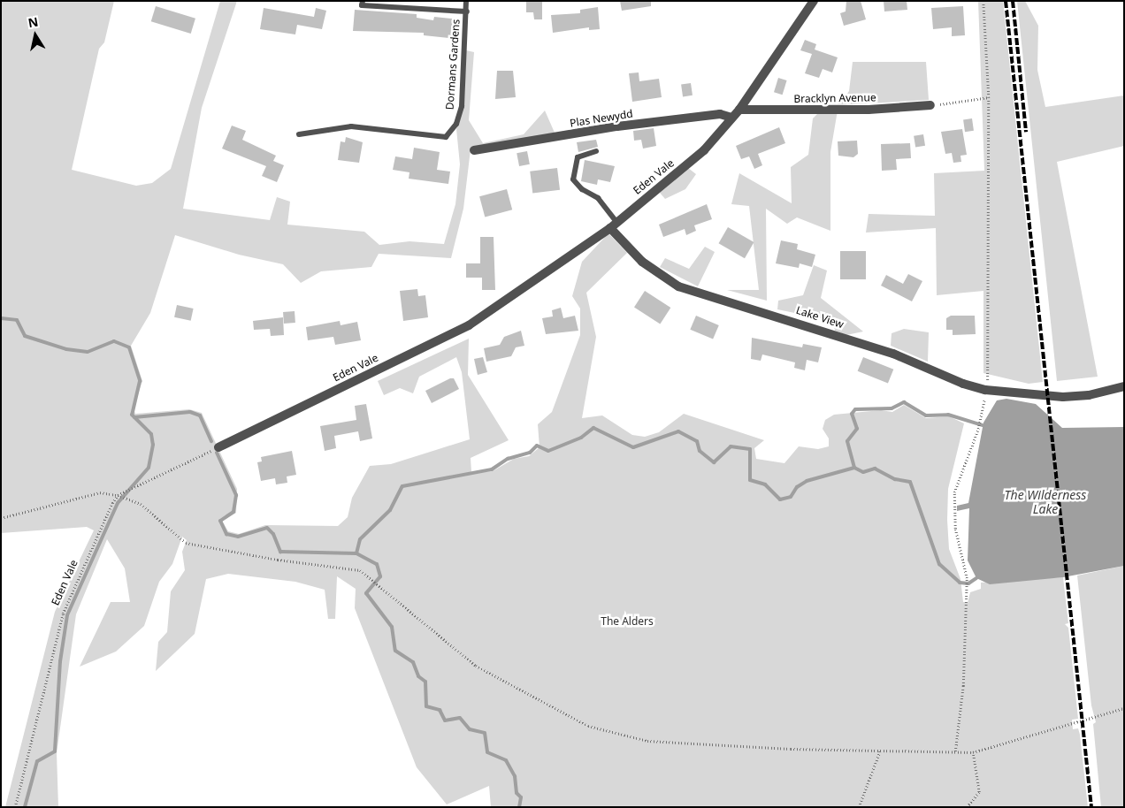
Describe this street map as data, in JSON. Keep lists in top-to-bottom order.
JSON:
{
  "streets": {
    "street": [
      "Bracklyn Avenue",
      "Plas Newydd",
      "Eden Vale",
      "Lake View"
    ],
    "lane": ["Dormans Gardens"]
  },
  "crossings": [
    ["Bracklyn Avenue", "Eden Vale"],
    ["Plas Newydd", "Eden Vale"],
    ["Eden Vale", "Lake View"]
  ],
  "water": ["The Wilderness Lake"],
  "parks": ["The Alders"],
  "north": "top"
}
